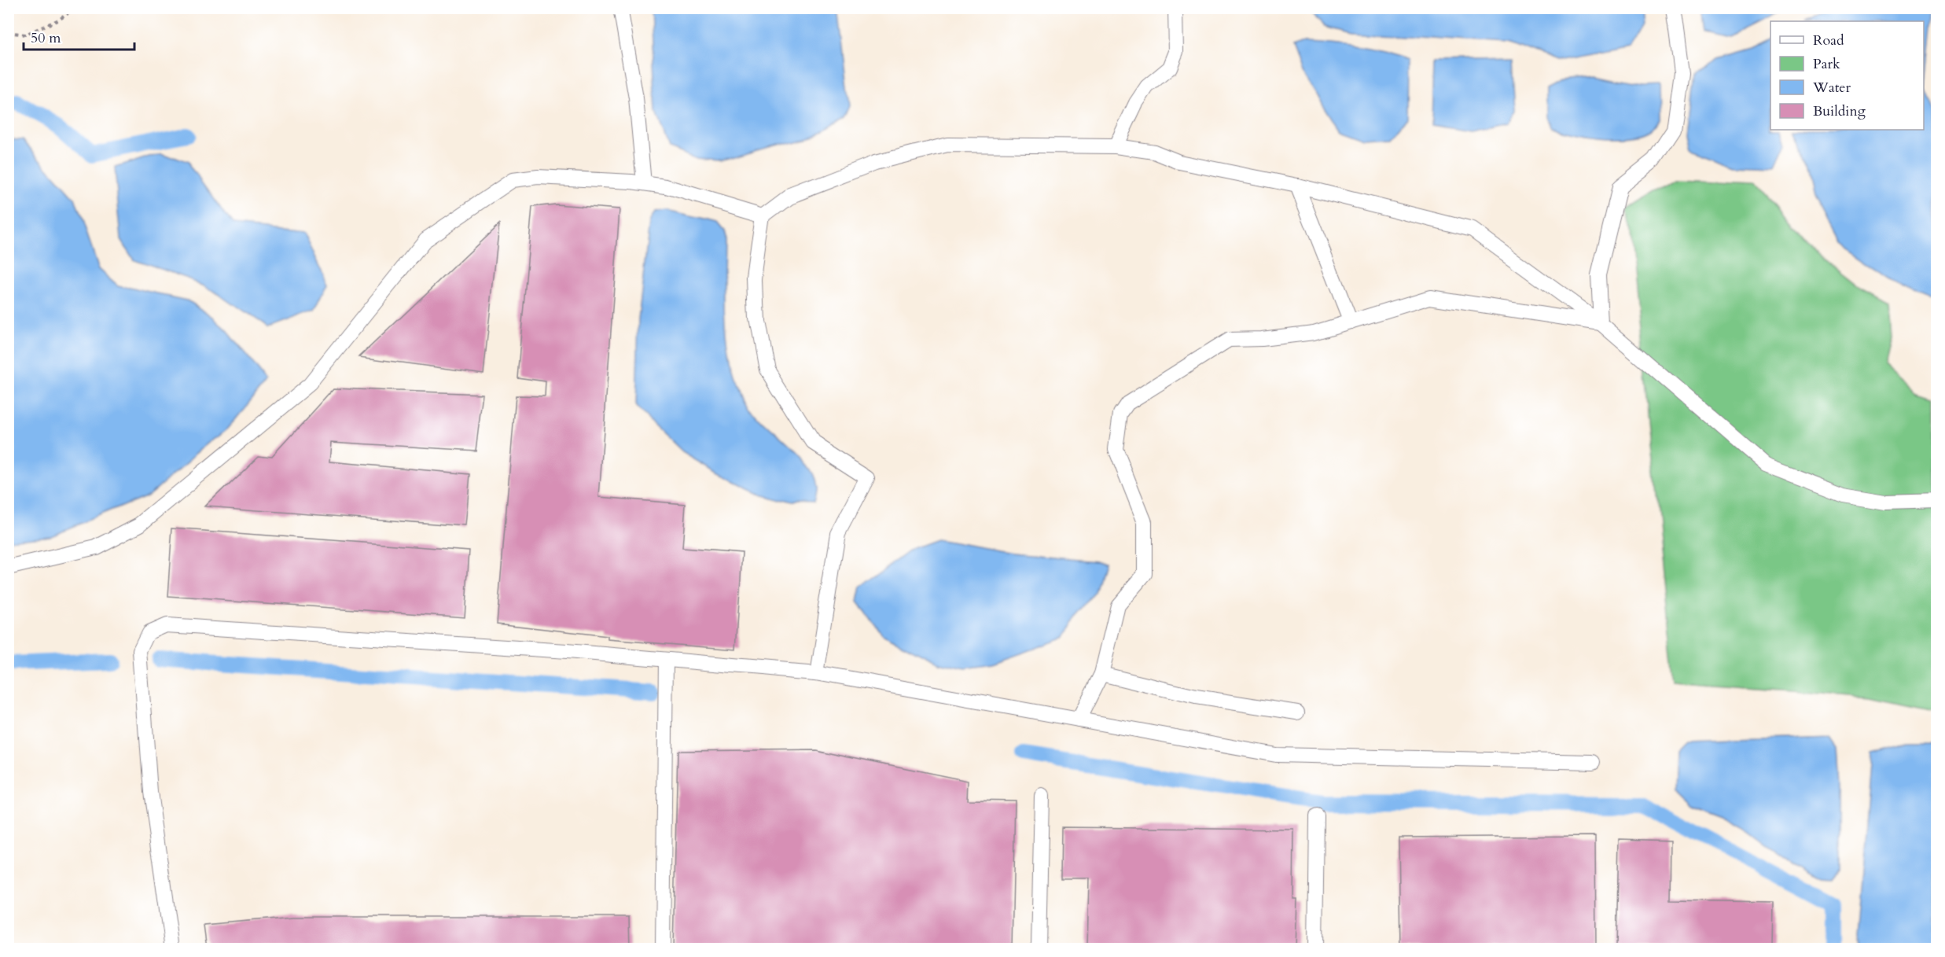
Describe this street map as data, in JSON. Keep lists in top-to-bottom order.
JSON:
{
  "legend": [
    "Road",
    "Park",
    "Water",
    "Building"
  ],
  "scale_bar": "50 m"
}
